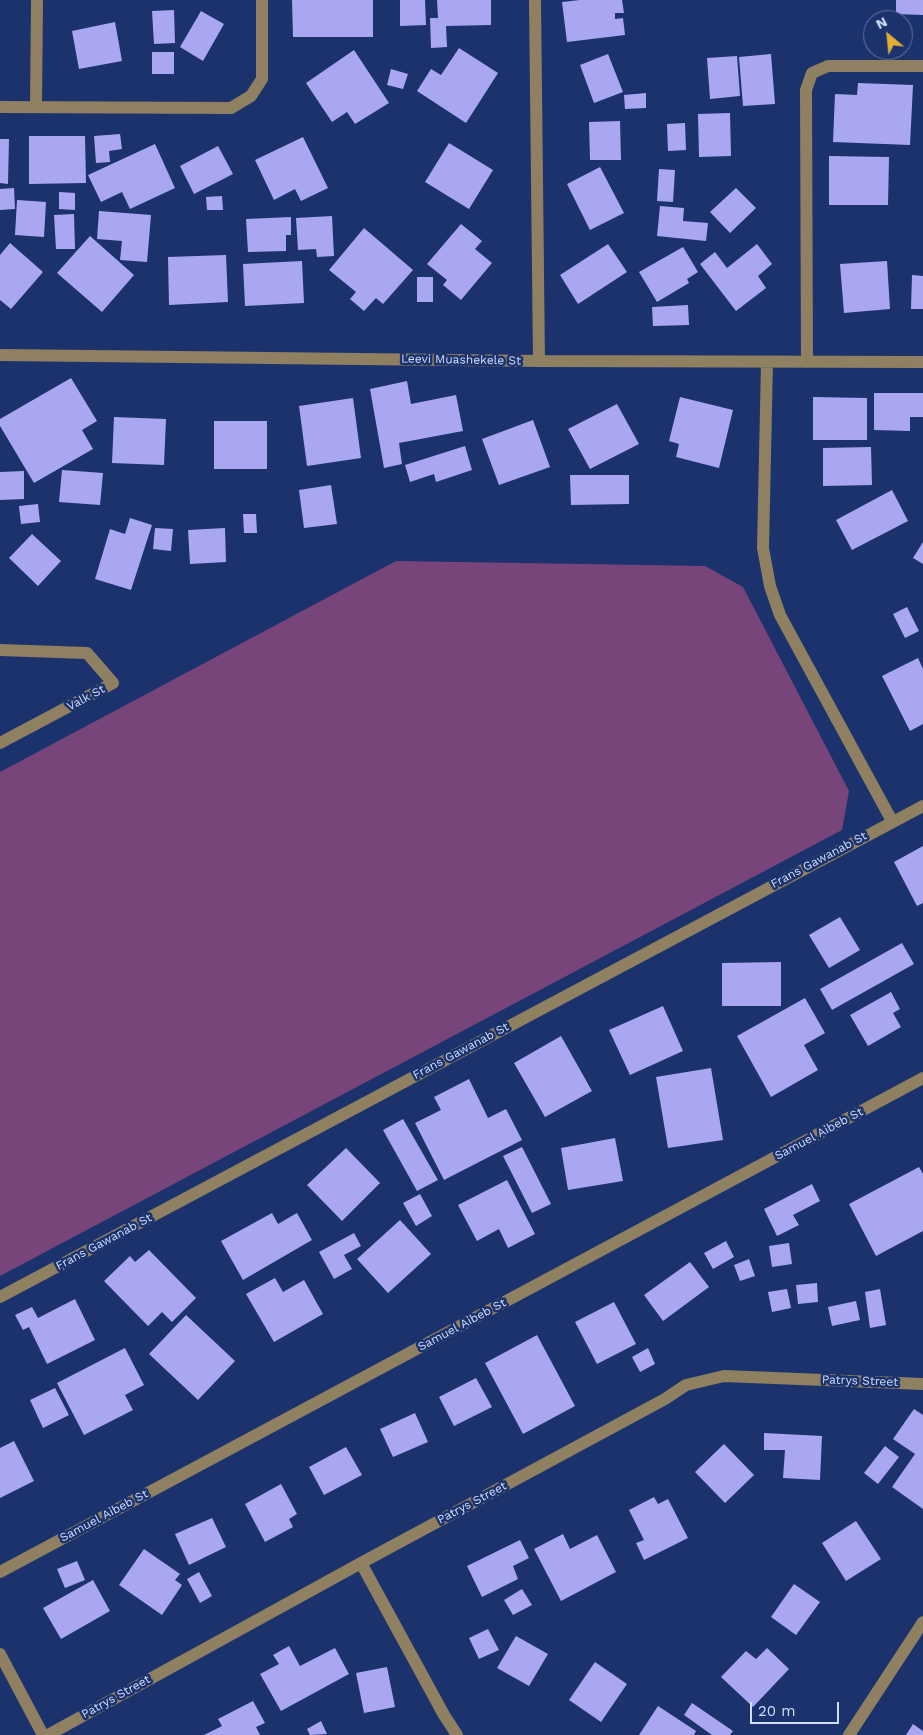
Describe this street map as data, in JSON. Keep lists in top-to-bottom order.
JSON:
{
  "streets": {
    "street": [
      "Leevi Muashekele St",
      "Valk St",
      "Frans Gawanab St",
      "Samuel Aibeb St",
      "Patrys Street"
    ]
  },
  "scale_bar": "20 m",
  "north": "top left"
}
